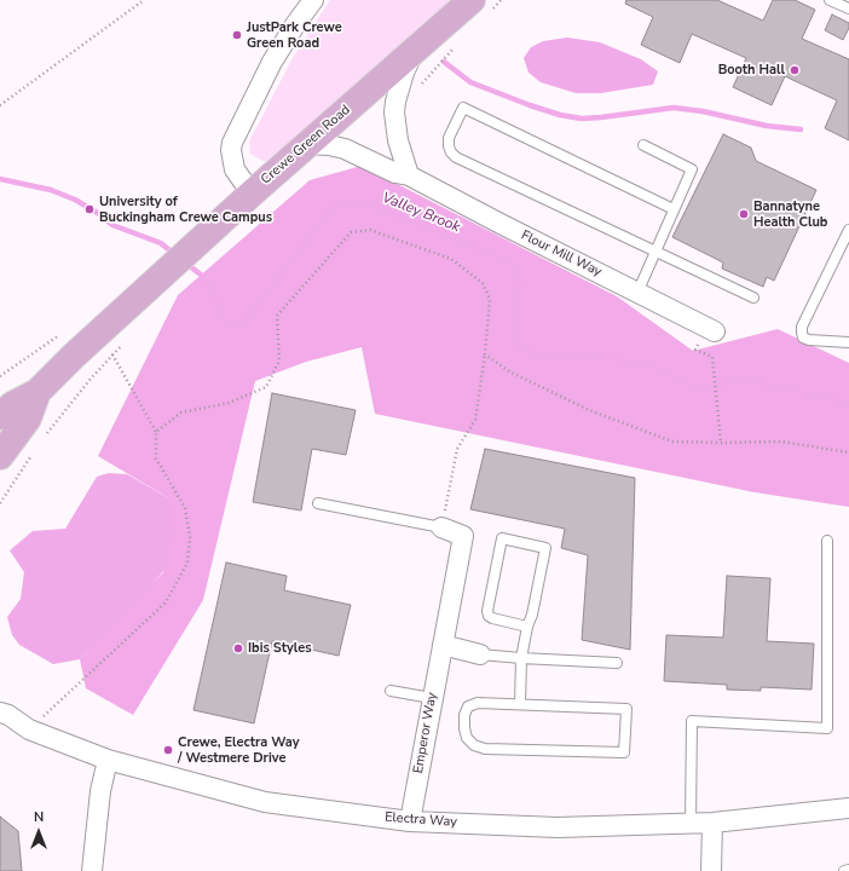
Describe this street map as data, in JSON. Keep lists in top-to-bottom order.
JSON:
{
  "streets": {
    "main road": ["Crewe Green Road"],
    "street": ["Flour Mill Way", "Emperor Way", "Electra Way"]
  },
  "crossings": [
    ["Crewe Green Road", "Flour Mill Way"],
    ["Emperor Way", "Electra Way"]
  ],
  "water": ["Valley Brook"],
  "places": [
    "JustPark Crewe Green Road",
    "Booth Hall",
    "University of Buckingham Crewe Campus",
    "Bannatyne Health Club",
    "Ibis Styles",
    "Crewe, Electra Way / Westmere Drive"
  ],
  "north": "top"
}
